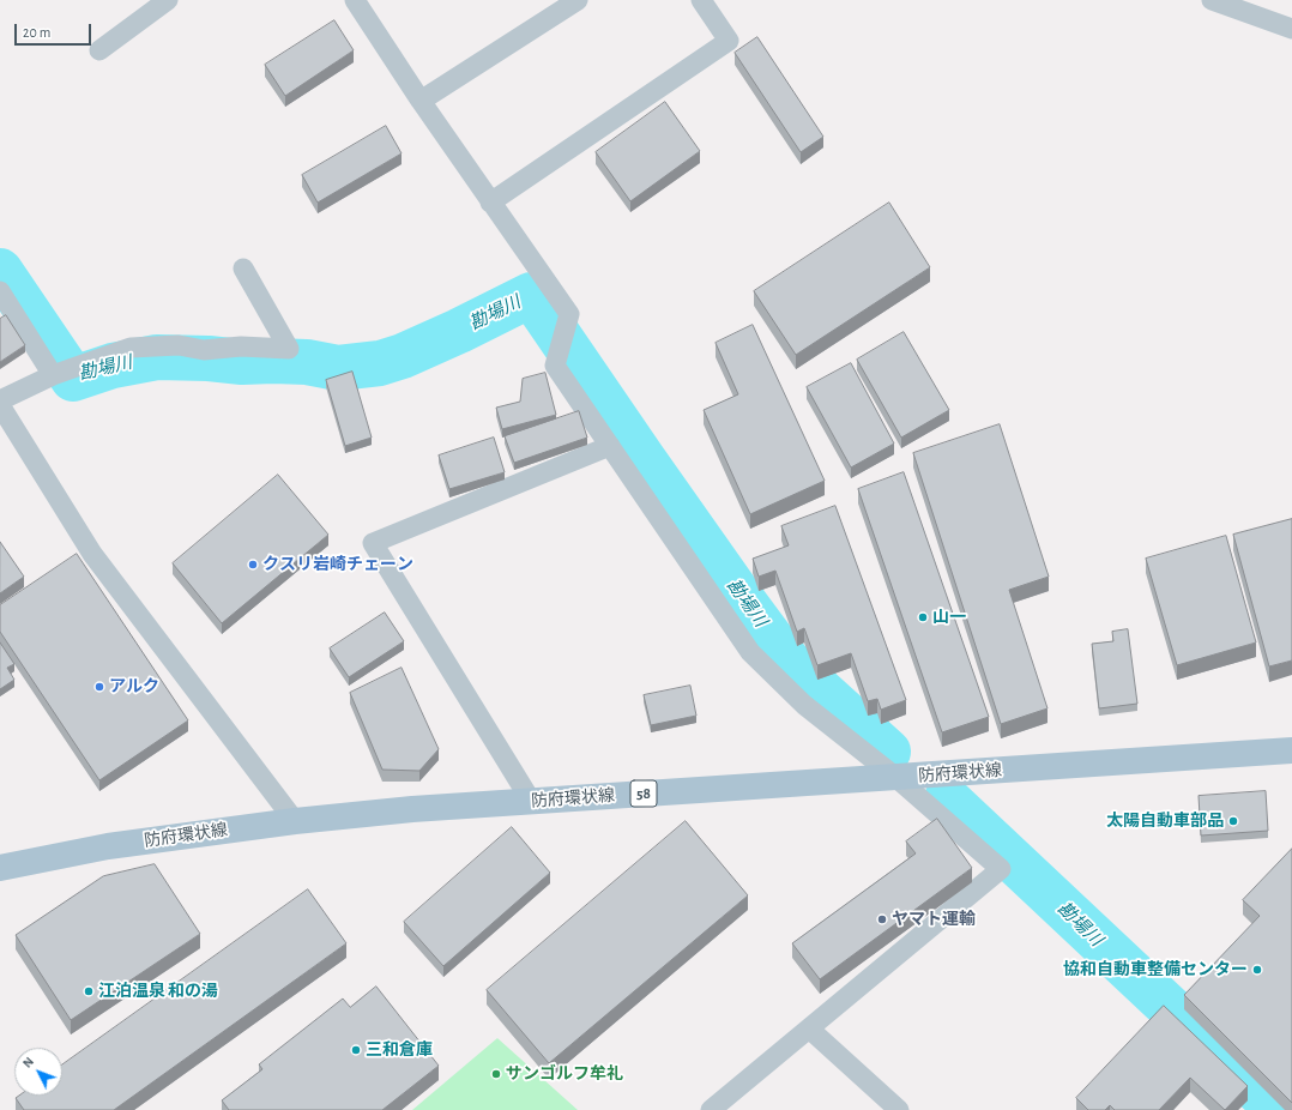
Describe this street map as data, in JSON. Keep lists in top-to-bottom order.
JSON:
{
  "streets": {
    "main road": ["防府環状線", "58"]
  },
  "water": ["勘場川"],
  "places": [
    "クスリ岩崎チェーン",
    "山一",
    "アルク",
    "太陽自動車部品",
    "ヤマト運輸",
    "協和自動車整備センター",
    "江泊温泉 和の湯",
    "三和倉庫",
    "サンゴルフ牟礼"
  ],
  "scale_bar": "20 m",
  "north": "top left"
}
